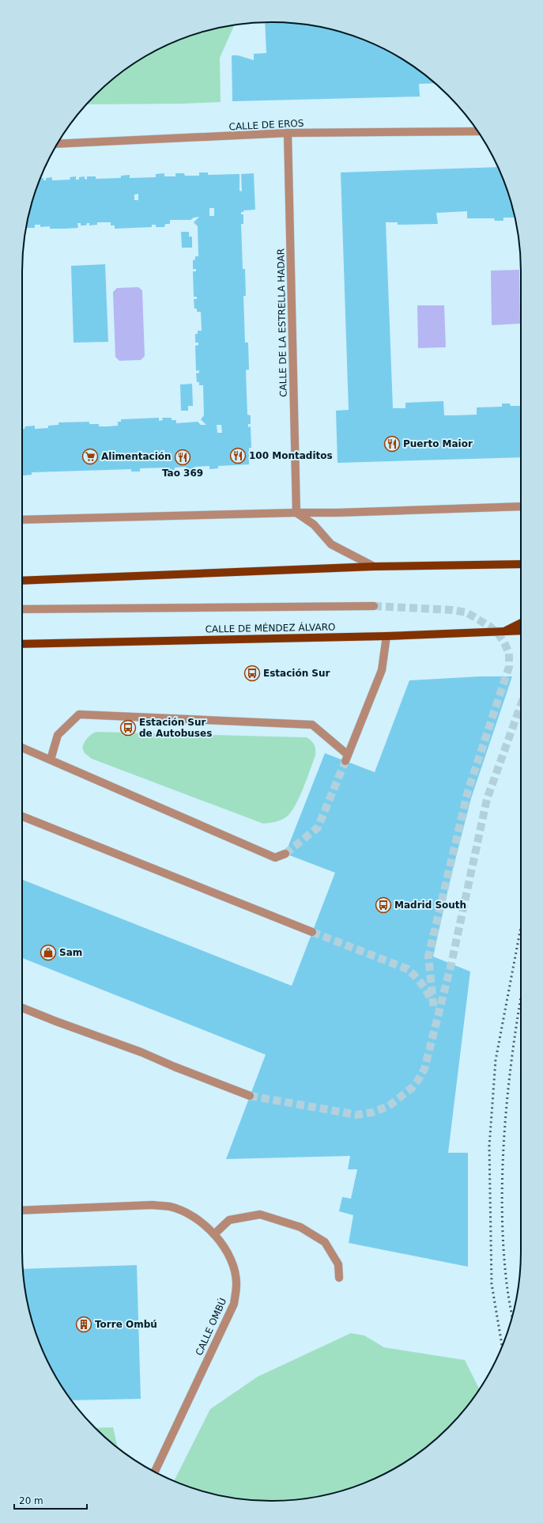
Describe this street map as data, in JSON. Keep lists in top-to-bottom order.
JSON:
{
  "streets": {
    "main road": ["CALLE DE MÉNDEZ ÁLVARO"],
    "street": ["CALLE DE EROS", "CALLE DE LA ESTRELLA HADAR", "CALLE OMBÚ"]
  },
  "crossings": [
    ["CALLE DE EROS", "CALLE DE LA ESTRELLA HADAR"]
  ],
  "places": {
    "restaurant": ["Puerto Maior", "100 Montaditos", "Tao 369"],
    "supermarket": ["Alimentación"],
    "bus stop": ["Estación Sur", "Estación Sur de Autobuses", "Madrid South"],
    "shop": ["Sam"],
    "building": ["Torre Ombú"]
  },
  "scale_bar": "20 m"
}
